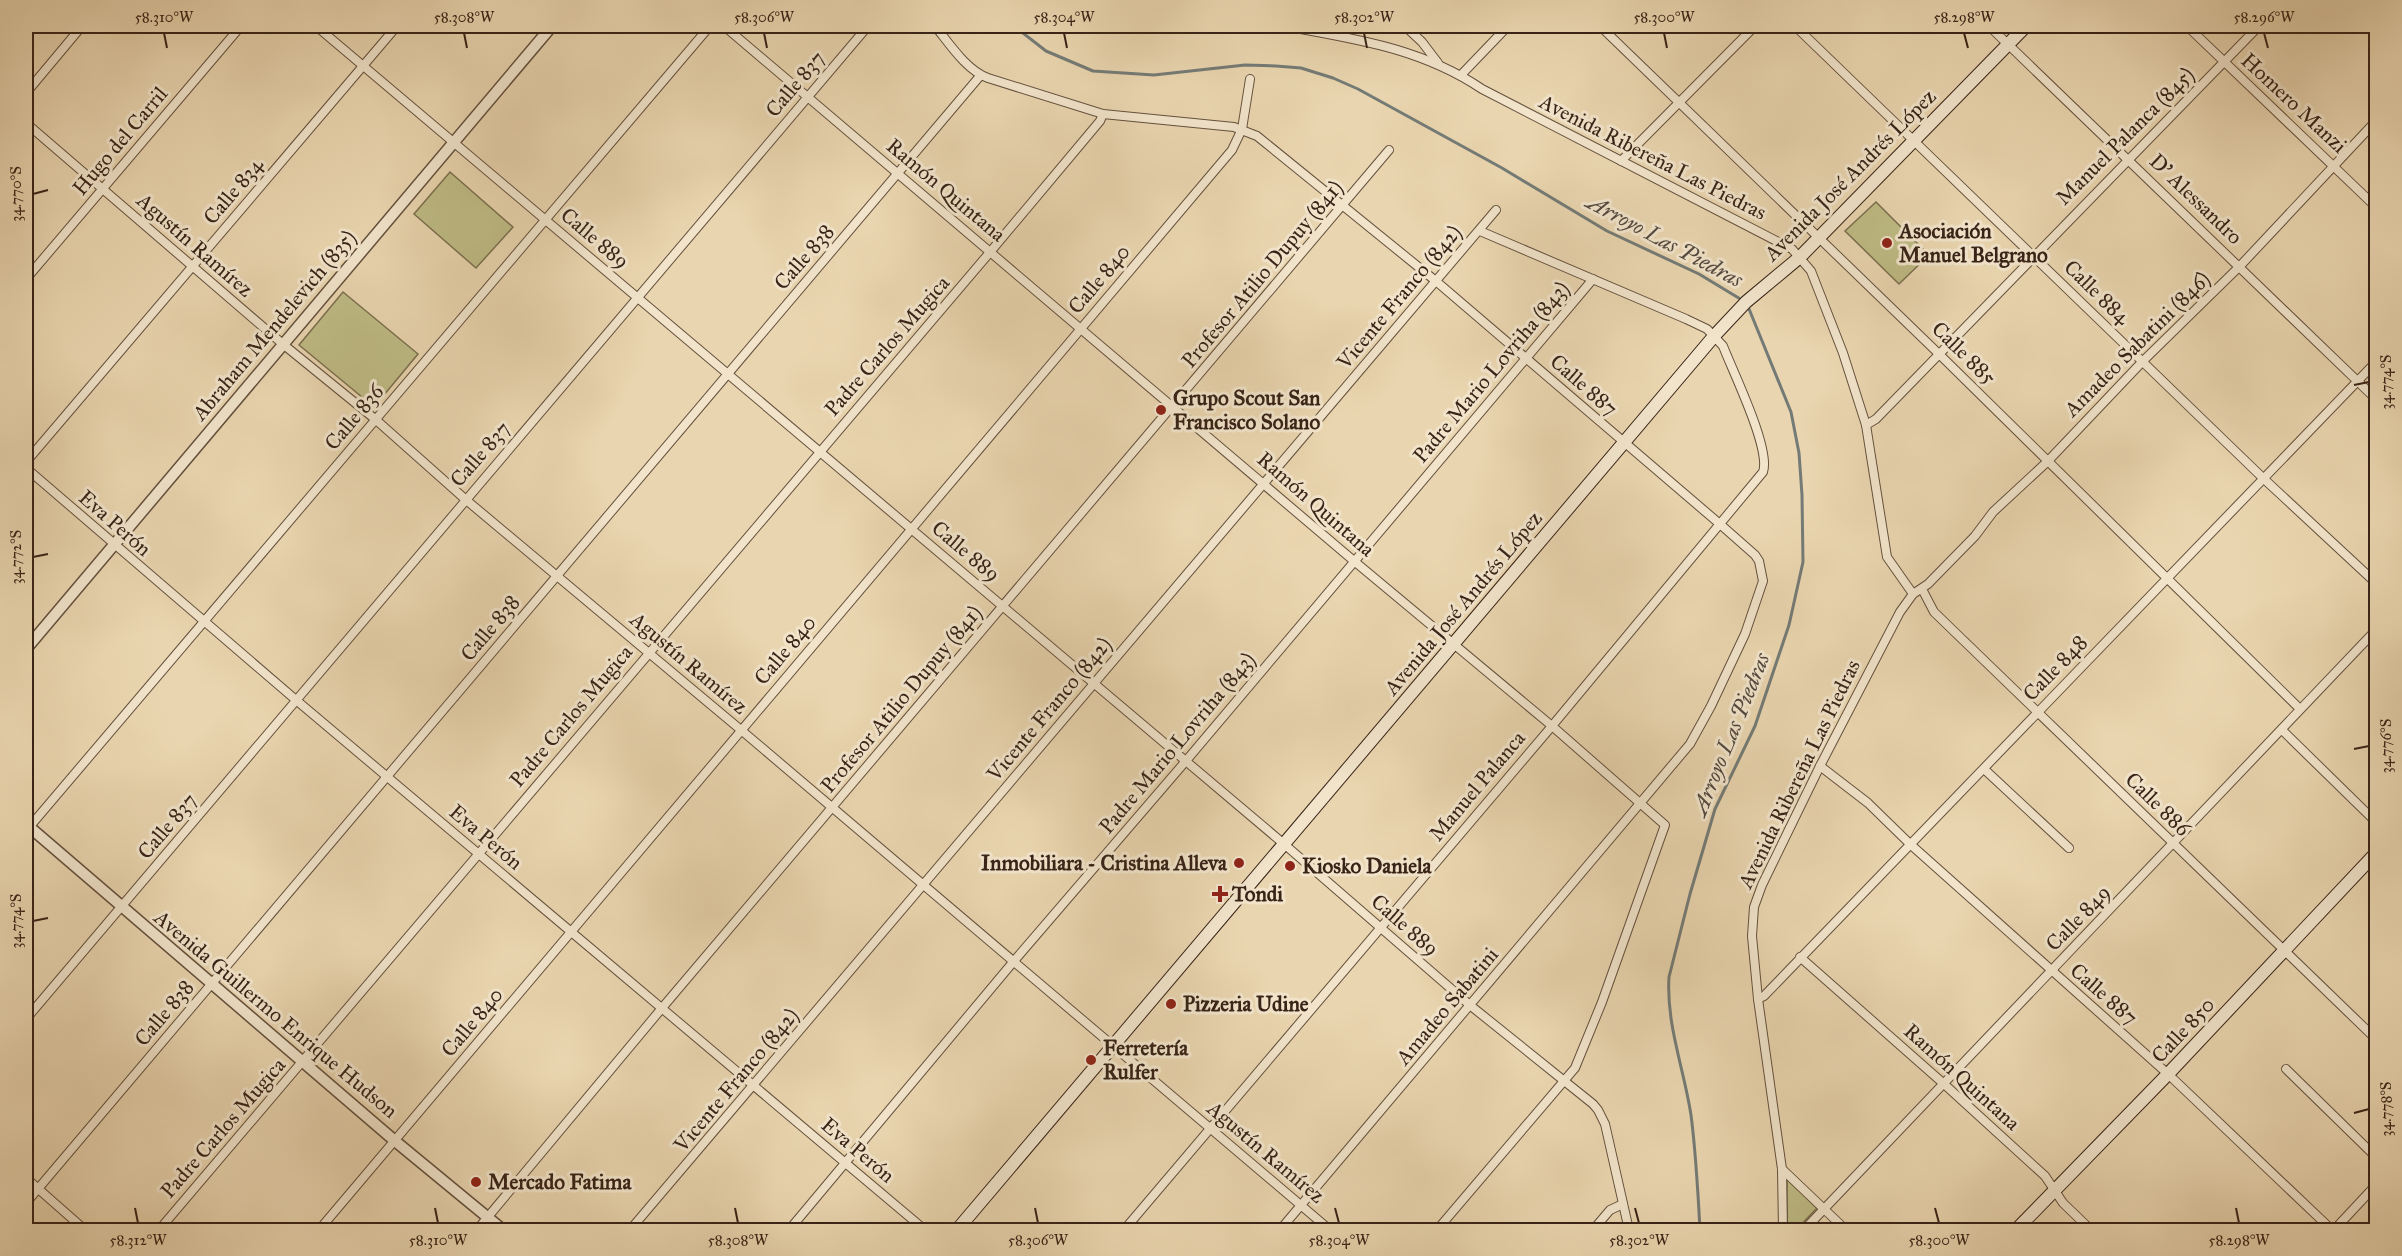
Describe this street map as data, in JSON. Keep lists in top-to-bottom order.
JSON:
{
  "streets": {
    "main road": ["Avenida José Andrés López", "Calle 850"],
    "street": [
      "Calle 837",
      "Homero Manzi",
      "Manuel Palanca (845)",
      "Hugo del Carril",
      "Avenida Ribereña Las Piedras",
      "Ramón Quintana",
      "Calle 834",
      "D' Alessandro",
      "Calle 889",
      "Agustín Ramírez",
      "Calle 838",
      "Profesor Atilio Dupuy (841)",
      "Calle 840",
      "Calle 884",
      "Vicente Franco (842)",
      "Abraham Mendelevich (835)",
      "Amadeo Sabatini (846)",
      "Padre Carlos Mugica",
      "Calle 885",
      "Padre Mario Lovriha (843)",
      "Calle 887",
      "Calle 836",
      "Eva Perón",
      "Calle 848",
      "Manuel Palanca",
      "Calle 886",
      "Calle 849",
      "Amadeo Sabatini",
      "Avenida Guillermo Enrique Hudson"
    ]
  },
  "crossings": [
    ["Calle 837", "Ramón Quintana"],
    ["Calle 837", "Calle 889"],
    ["Calle 837", "Agustín Ramírez"],
    ["Calle 837", "Eva Perón"],
    ["Calle 837", "Avenida Guillermo Enrique Hudson"],
    ["Homero Manzi", "Manuel Palanca (845)"],
    ["Homero Manzi", "Amadeo Sabatini (846)"],
    ["Manuel Palanca (845)", "Avenida Ribereña Las Piedras"],
    ["Manuel Palanca (845)", "D' Alessandro"],
    ["Manuel Palanca (845)", "Calle 884"],
    ["Manuel Palanca (845)", "Calle 885"],
    ["Hugo del Carril", "Agustín Ramírez"],
    ["Avenida Ribereña Las Piedras", "Avenida José Andrés López"],
    ["Avenida Ribereña Las Piedras", "Amadeo Sabatini (846)"],
    ["Avenida Ribereña Las Piedras", "Calle 887"],
    ["Avenida Ribereña Las Piedras", "Calle 848"],
    ["Avenida Ribereña Las Piedras", "Calle 886"],
    ["Avenida José Andrés López", "Ramón Quintana"],
    ["Avenida José Andrés López", "D' Alessandro"],
    ["Avenida José Andrés López", "Calle 889"],
    ["Avenida José Andrés López", "Agustín Ramírez"],
    ["Avenida José Andrés López", "Calle 884"],
    ["Avenida José Andrés López", "Calle 885"],
    ["Avenida José Andrés López", "Calle 887"],
    ["Avenida José Andrés López", "Manuel Palanca"],
    ["Ramón Quintana", "Calle 889"],
    ["Ramón Quintana", "Calle 838"],
    ["Ramón Quintana", "Profesor Atilio Dupuy (841)"],
    ["Ramón Quintana", "Calle 840"],
    ["Ramón Quintana", "Vicente Franco (842)"],
    ["Ramón Quintana", "Padre Carlos Mugica"],
    ["Ramón Quintana", "Padre Mario Lovriha (843)"],
    ["Ramón Quintana", "Calle 887"],
    ["Ramón Quintana", "Calle 848"],
    ["Ramón Quintana", "Manuel Palanca"],
    ["Ramón Quintana", "Calle 849"],
    ["Ramón Quintana", "Amadeo Sabatini"],
    ["Ramón Quintana", "Calle 850"],
    ["Calle 834", "Calle 889"],
    ["Calle 834", "Agustín Ramírez"],
    ["D' Alessandro", "Amadeo Sabatini (846)"],
    ["D' Alessandro", "Calle 848"],
    ["Calle 889", "Calle 838"],
    ["Calle 889", "Profesor Atilio Dupuy (841)"],
    ["Calle 889", "Calle 840"],
    ["Calle 889", "Vicente Franco (842)"],
    ["Calle 889", "Abraham Mendelevich (835)"],
    ["Calle 889", "Padre Carlos Mugica"],
    ["Calle 889", "Padre Mario Lovriha (843)"],
    ["Calle 889", "Calle 836"],
    ["Calle 889", "Manuel Palanca"],
    ["Calle 889", "Amadeo Sabatini"],
    ["Agustín Ramírez", "Calle 838"],
    ["Agustín Ramírez", "Profesor Atilio Dupuy (841)"],
    ["Agustín Ramírez", "Calle 840"],
    ["Agustín Ramírez", "Vicente Franco (842)"],
    ["Agustín Ramírez", "Abraham Mendelevich (835)"],
    ["Agustín Ramírez", "Padre Carlos Mugica"],
    ["Agustín Ramírez", "Padre Mario Lovriha (843)"],
    ["Agustín Ramírez", "Calle 836"],
    ["Agustín Ramírez", "Manuel Palanca"],
    ["Agustín Ramírez", "Amadeo Sabatini"],
    ["Calle 838", "Eva Perón"],
    ["Calle 838", "Avenida Guillermo Enrique Hudson"],
    ["Profesor Atilio Dupuy (841)", "Calle 887"],
    ["Profesor Atilio Dupuy (841)", "Eva Perón"],
    ["Profesor Atilio Dupuy (841)", "Avenida Guillermo Enrique Hudson"],
    ["Calle 840", "Calle 887"],
    ["Calle 840", "Eva Perón"],
    ["Calle 840", "Avenida Guillermo Enrique Hudson"],
    ["Calle 884", "Amadeo Sabatini (846)"],
    ["Calle 884", "Calle 848"],
    ["Vicente Franco (842)", "Calle 887"],
    ["Vicente Franco (842)", "Eva Perón"],
    ["Abraham Mendelevich (835)", "Eva Perón"],
    ["Amadeo Sabatini (846)", "Calle 885"],
    ["Amadeo Sabatini (846)", "Calle 886"],
    ["Padre Carlos Mugica", "Eva Perón"],
    ["Padre Carlos Mugica", "Avenida Guillermo Enrique Hudson"],
    ["Calle 885", "Calle 848"],
    ["Calle 885", "Calle 849"],
    ["Padre Mario Lovriha (843)", "Calle 887"],
    ["Padre Mario Lovriha (843)", "Eva Perón"],
    ["Calle 887", "Calle 848"],
    ["Calle 887", "Manuel Palanca"],
    ["Calle 887", "Calle 849"],
    ["Calle 887", "Amadeo Sabatini"],
    ["Calle 887", "Calle 850"],
    ["Calle 836", "Eva Perón"],
    ["Calle 836", "Avenida Guillermo Enrique Hudson"],
    ["Calle 848", "Calle 886"],
    ["Calle 886", "Calle 849"],
    ["Calle 886", "Calle 850"]
  ],
  "water": ["Arroyo Las Piedras"],
  "places": {
    "other": [
      "Asociación Manuel Belgrano",
      "Grupo Scout San Francisco Solano",
      "Inmobiliara - Cristina Alleva",
      "Kiosko Daniela",
      "Pizzeria Udine",
      "Ferretería Rulfer",
      "Mercado Fatima"
    ],
    "health": ["Tondi"]
  },
  "coordinates": [
    "58.310°W",
    "58.308°W",
    "58.306°W",
    "58.304°W",
    "58.302°W",
    "58.300°W",
    "58.298°W",
    "58.296°W",
    "34.770°S",
    "34.774°S",
    "34.772°S",
    "34.776°S",
    "34.778°S",
    "58.312°W"
  ]
}
